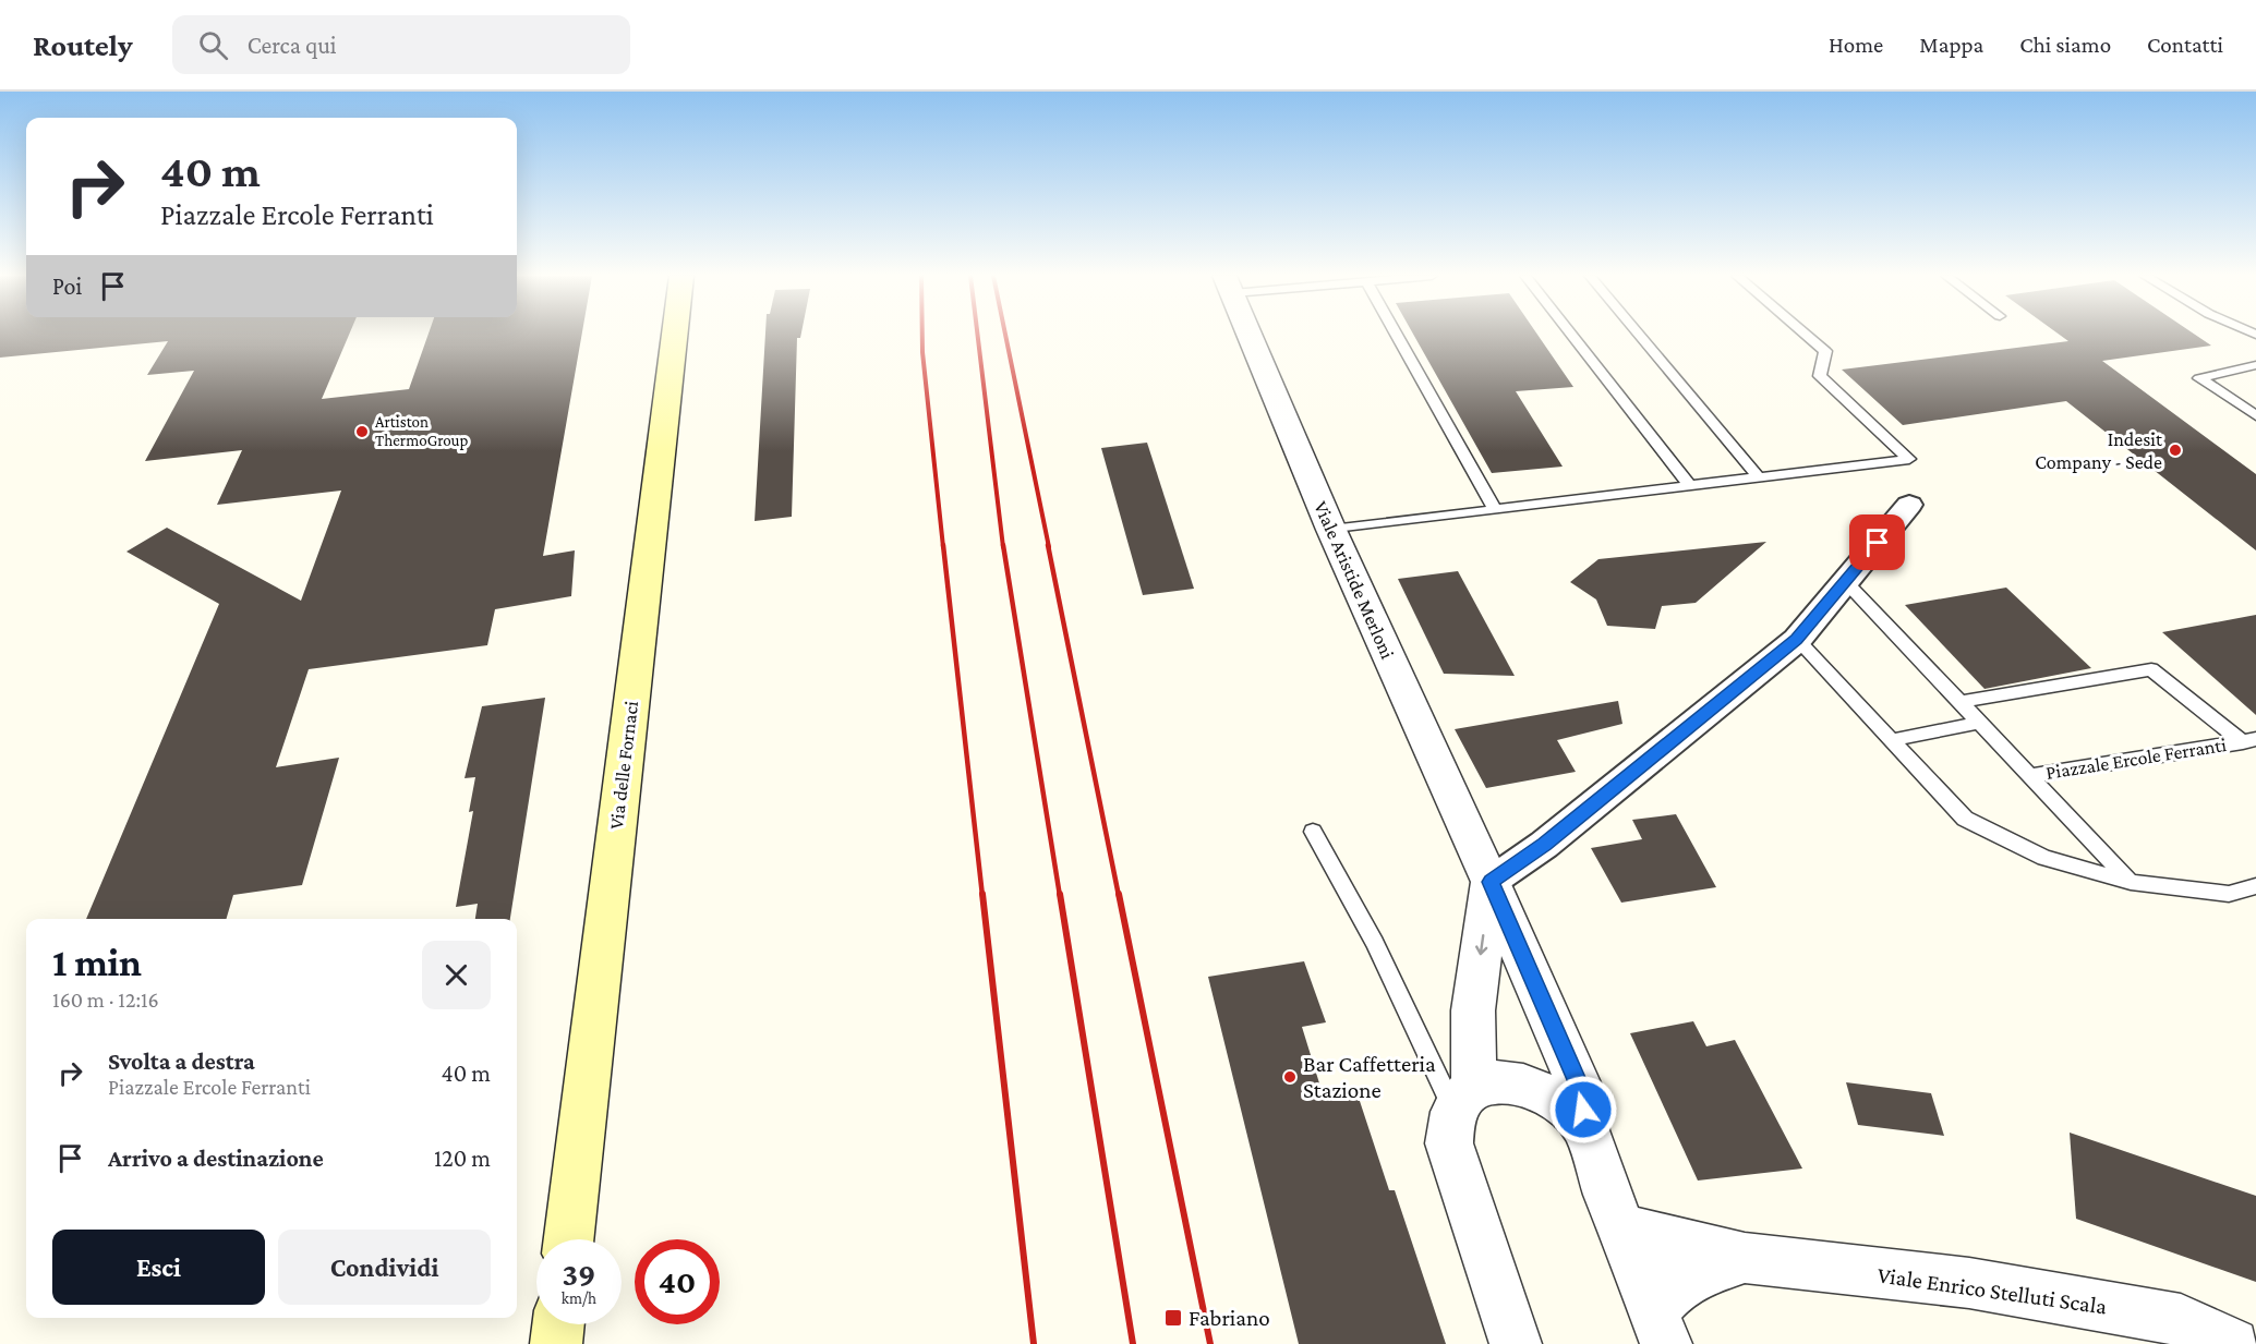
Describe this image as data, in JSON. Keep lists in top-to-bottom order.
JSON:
{
  "streets": {
    "main road": ["Via delle Fornaci"],
    "street": ["Viale Aristide Merloni", "Viale Enrico Stelluti Scala"],
    "lane": ["Piazzale Ercole Ferranti"]
  },
  "places": {
    "other": ["Artiston ThermoGroup", "Indesit Company - Sede", "Bar Caffetteria Stazione"],
    "transit": ["Fabriano"]
  },
  "page": {
    "header": "Routely",
    "search": "Cerca qui",
    "nav": [
      "Home",
      "Mappa",
      "Chi siamo",
      "Contatti"
    ],
    "turn": ["40 m", "Piazzale Ercole Ferranti"],
    "then": "Poi",
    "heading": ["1 min", "160 m · 12:16"],
    "list": [
      {
        "name": "Svolta a destra",
        "note": "Piazzale Ercole Ferranti",
        "value": "40 m"
      },
      {
        "name": "Arrivo a destinazione",
        "value": "120 m"
      }
    ],
    "buttons": ["Esci", "Condividi"],
    "speed": "39 km/h",
    "limit": "40"
  }
}
